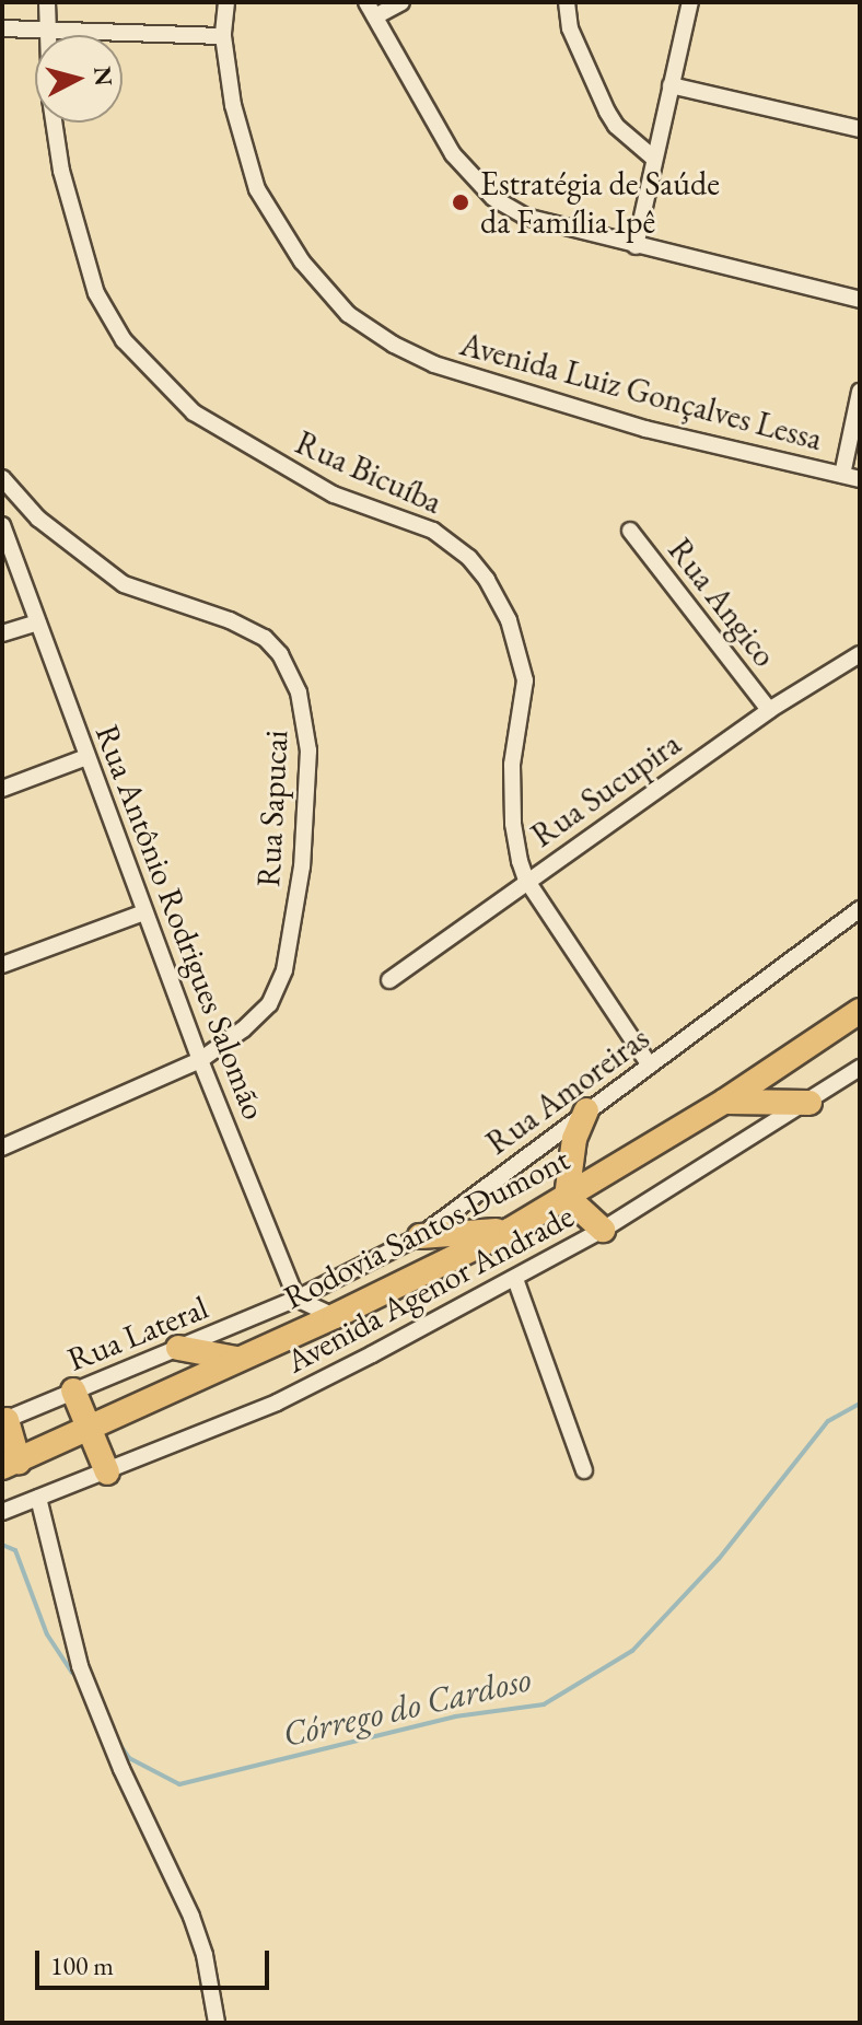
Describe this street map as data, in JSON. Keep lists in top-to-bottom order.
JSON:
{
  "streets": {
    "highway": ["Rodovia Santos Dumont"],
    "street": [
      "Avenida Luiz Gonçalves Lessa",
      "Rua Bicuíba",
      "Rua Angico",
      "Rua Sucupira",
      "Rua Sapucai",
      "Rua Antônio Rodrigues Salomão",
      "Rua Amoreiras",
      "Avenida Agenor Andrade",
      "Rua Lateral"
    ]
  },
  "crossings": [
    ["Rua Bicuíba", "Rua Sucupira"],
    ["Rua Bicuíba", "Rua Amoreiras"],
    ["Rua Angico", "Rua Sucupira"],
    ["Rua Sapucai", "Rua Antônio Rodrigues Salomão"],
    ["Rua Antônio Rodrigues Salomão", "Rua Amoreiras"],
    ["Rua Antônio Rodrigues Salomão", "Rua Lateral"],
    ["Rua Amoreiras", "Rua Lateral"]
  ],
  "water": ["Córrego do Cardoso"],
  "places": ["Estratégia de Saúde da Família Ipê"],
  "scale_bar": "100 m",
  "north": "right"
}
